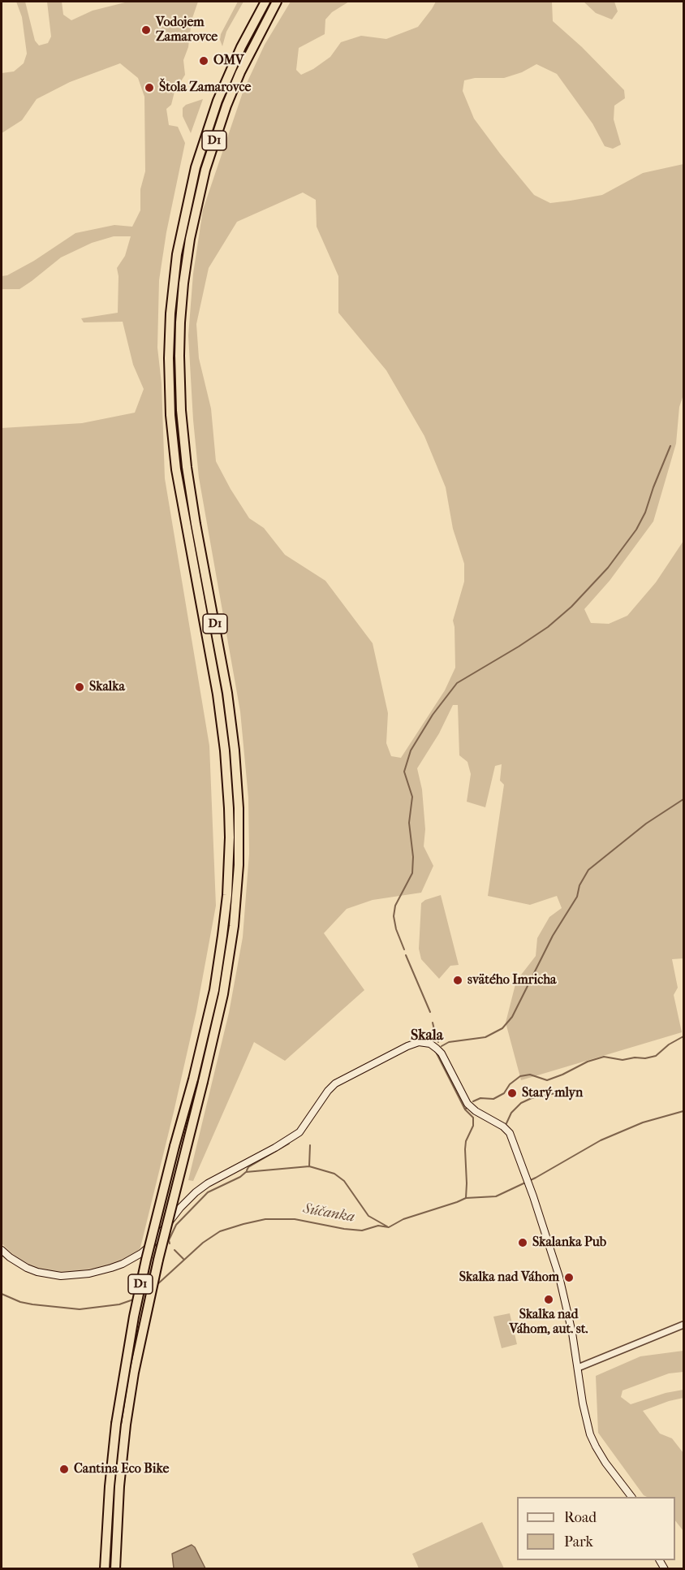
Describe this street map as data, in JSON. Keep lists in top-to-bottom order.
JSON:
{
  "streets": {
    "highway": ["D1"]
  },
  "districts": ["Skala"],
  "water": ["Súčanka"],
  "places": [
    "Vodojem Zamarovce",
    "OMV",
    "Štola Zamarovce",
    "Skalka",
    "svätého Imricha",
    "Starý mlyn",
    "Skalanka Pub",
    "Skalka nad Váhom",
    "Skalka nad Váhom, aut. st.",
    "Cantina Eco Bike"
  ],
  "legend": ["Road", "Park"]
}
